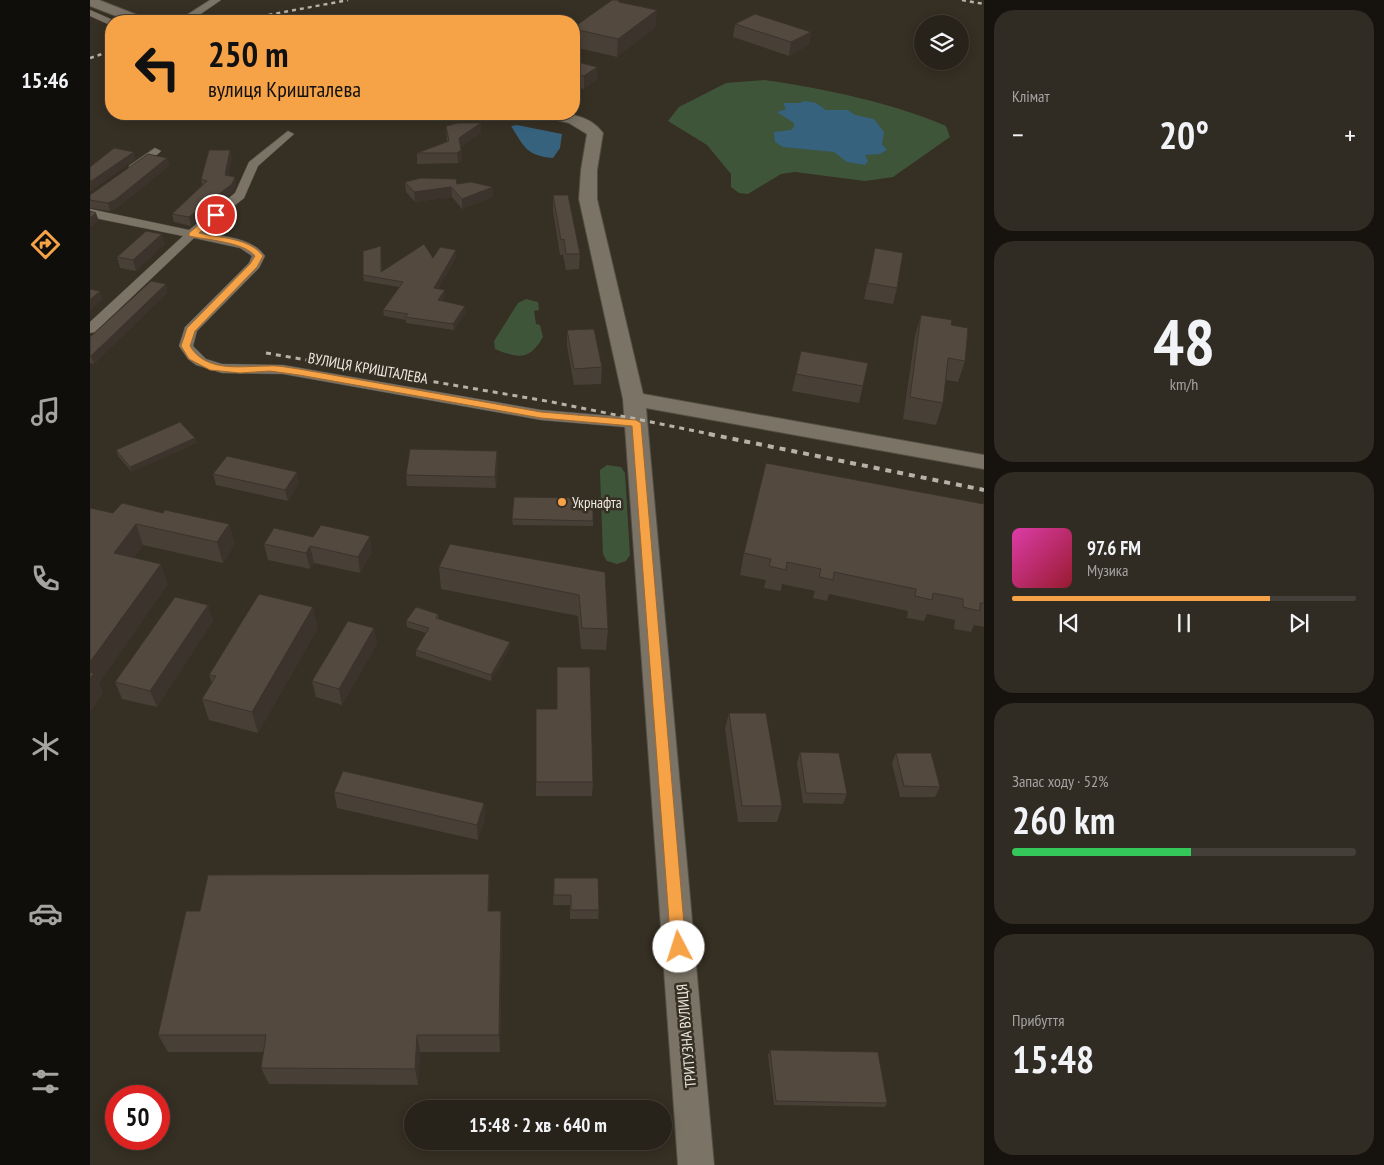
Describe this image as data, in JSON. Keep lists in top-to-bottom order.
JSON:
{
  "streets": {
    "main road": ["ТРИТУЗНА ВУЛИЦЯ"],
    "street": ["ВУЛИЦЯ КРИШТАЛЕВА"]
  },
  "crossings": [
    ["ВУЛИЦЯ КРИШТАЛЕВА", "ТРИТУЗНА ВУЛИЦЯ"]
  ],
  "places": ["Укрнафта"],
  "page": {
    "tabs": "15:46",
    "tile": [
      "Клімат",
      ["48", "km/h"],
      ["Запас ходу · 52%", "260 km"],
      ["Прибуття", "15:48"]
    ],
    "turn": ["250 m", "вулиця Кришталева"],
    "heat": ["−", "20°", "+"],
    "song": ["97.6 FM", "Музика"],
    "limit": "50",
    "trip": "15:48 · 2 хв · 640 m"
  }
}
